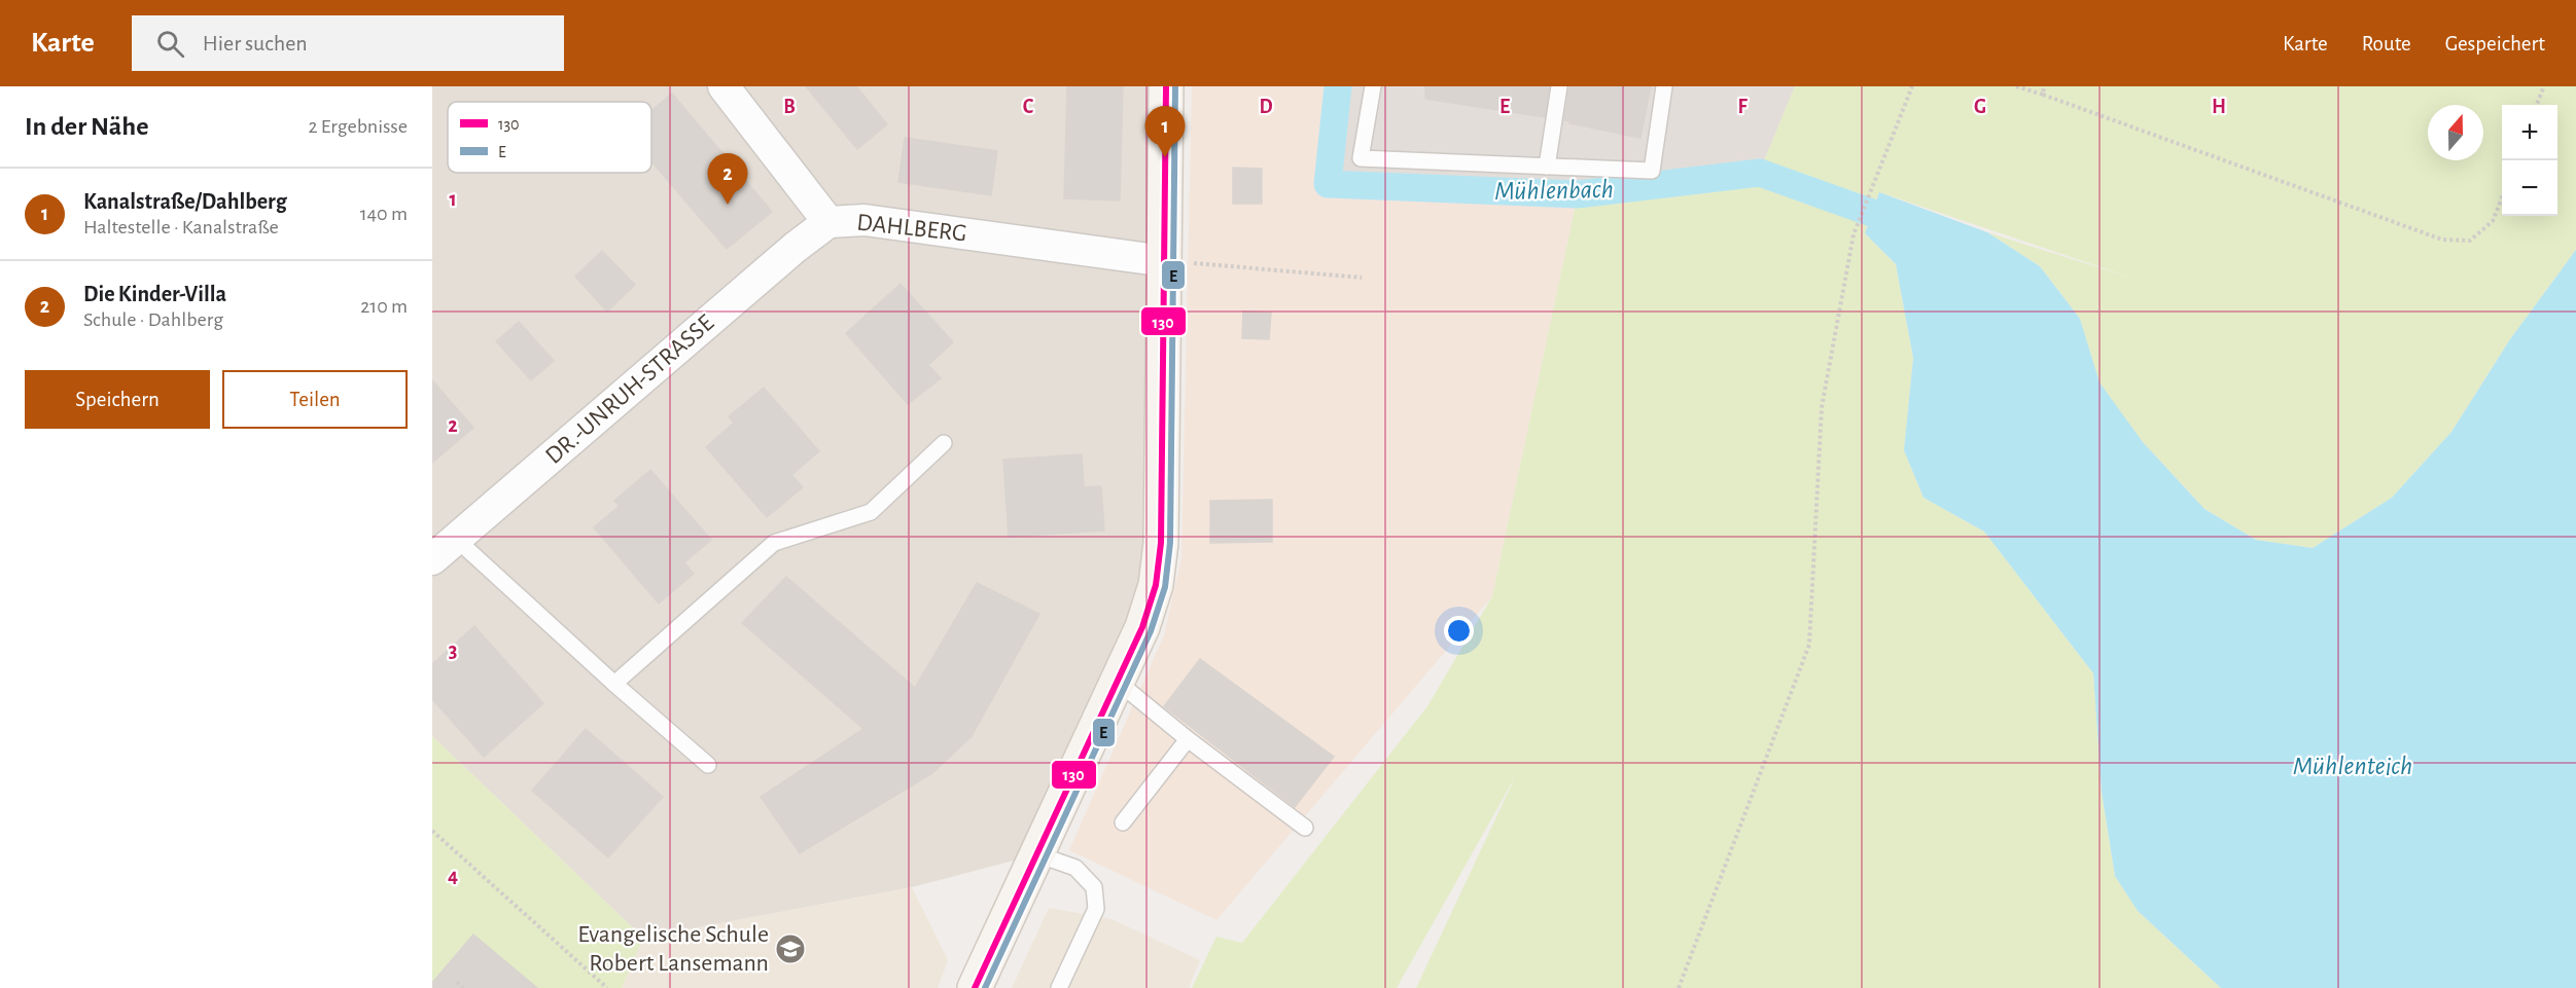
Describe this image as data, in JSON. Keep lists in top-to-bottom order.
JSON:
{
  "streets": {
    "street": ["DAHLBERG", "DR.-UNRUH-STRASSE"]
  },
  "crossings": [
    ["DAHLBERG", "DR.-UNRUH-STRASSE"]
  ],
  "water": ["Mühlenbach", "Mühlenteich"],
  "places": {
    "school or university": ["Evangelische Schule Robert Lansemann"]
  },
  "lines": ["transit line 130", "transit line E"],
  "legend": ["130", "E"],
  "north": "top",
  "page": {
    "header": "Karte",
    "search": "Hier suchen",
    "nav": ["Karte", "Route", "Gespeichert"],
    "heading": ["In der Nähe", "2 Ergebnisse"],
    "map_buttons": ["+", "−"],
    "pins": ["1", "2"],
    "list": [
      {
        "mark": "1",
        "name": "Kanalstraße/Dahlberg",
        "note": "Haltestelle · Kanalstraße",
        "value": "140 m"
      },
      {
        "mark": "2",
        "name": "Die Kinder-Villa",
        "note": "Schule · Dahlberg",
        "value": "210 m"
      }
    ],
    "buttons": ["Speichern", "Teilen"]
  },
  "grid": {
    "columns": [
      "B",
      "C",
      "D",
      "E",
      "F",
      "G",
      "H"
    ],
    "rows": [
      "1",
      "2",
      "3",
      "4"
    ]
  }
}
